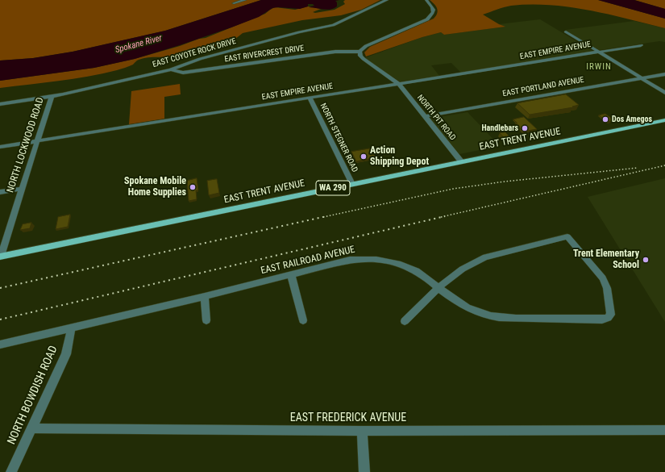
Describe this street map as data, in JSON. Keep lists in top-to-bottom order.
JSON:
{
  "streets": {
    "main road": ["EAST TRENT AVENUE", "WA 290"],
    "street": [
      "EAST EMPIRE AVENUE",
      "EAST COYOTE ROCK DRIVE",
      "EAST RIVERCREST DRIVE",
      "EAST PORTLAND AVENUE",
      "NORTH PIT ROAD",
      "NORTH STEGNER ROAD",
      "NORTH LOCKWOOD ROAD",
      "EAST RAILROAD AVENUE",
      "NORTH BOWDISH ROAD",
      "EAST FREDERICK AVENUE"
    ]
  },
  "crossings": [
    ["EAST EMPIRE AVENUE", "NORTH PIT ROAD"],
    ["EAST EMPIRE AVENUE", "NORTH STEGNER ROAD"],
    ["EAST EMPIRE AVENUE", "NORTH LOCKWOOD ROAD"],
    ["EAST COYOTE ROCK DRIVE", "EAST RIVERCREST DRIVE"],
    ["EAST COYOTE ROCK DRIVE", "NORTH LOCKWOOD ROAD"],
    ["EAST PORTLAND AVENUE", "NORTH PIT ROAD"],
    ["NORTH PIT ROAD", "EAST TRENT AVENUE"],
    ["NORTH STEGNER ROAD", "EAST TRENT AVENUE"],
    ["EAST TRENT AVENUE", "NORTH LOCKWOOD ROAD"],
    ["EAST RAILROAD AVENUE", "NORTH BOWDISH ROAD"],
    ["NORTH BOWDISH ROAD", "EAST FREDERICK AVENUE"]
  ],
  "districts": ["IRWIN"],
  "water": ["Spokane River"],
  "places": [
    "Dos Amegos",
    "Handlebars",
    "Action Shipping Depot",
    "Spokane Mobile Home Supplies",
    "Trent Elementary School"
  ]
}
